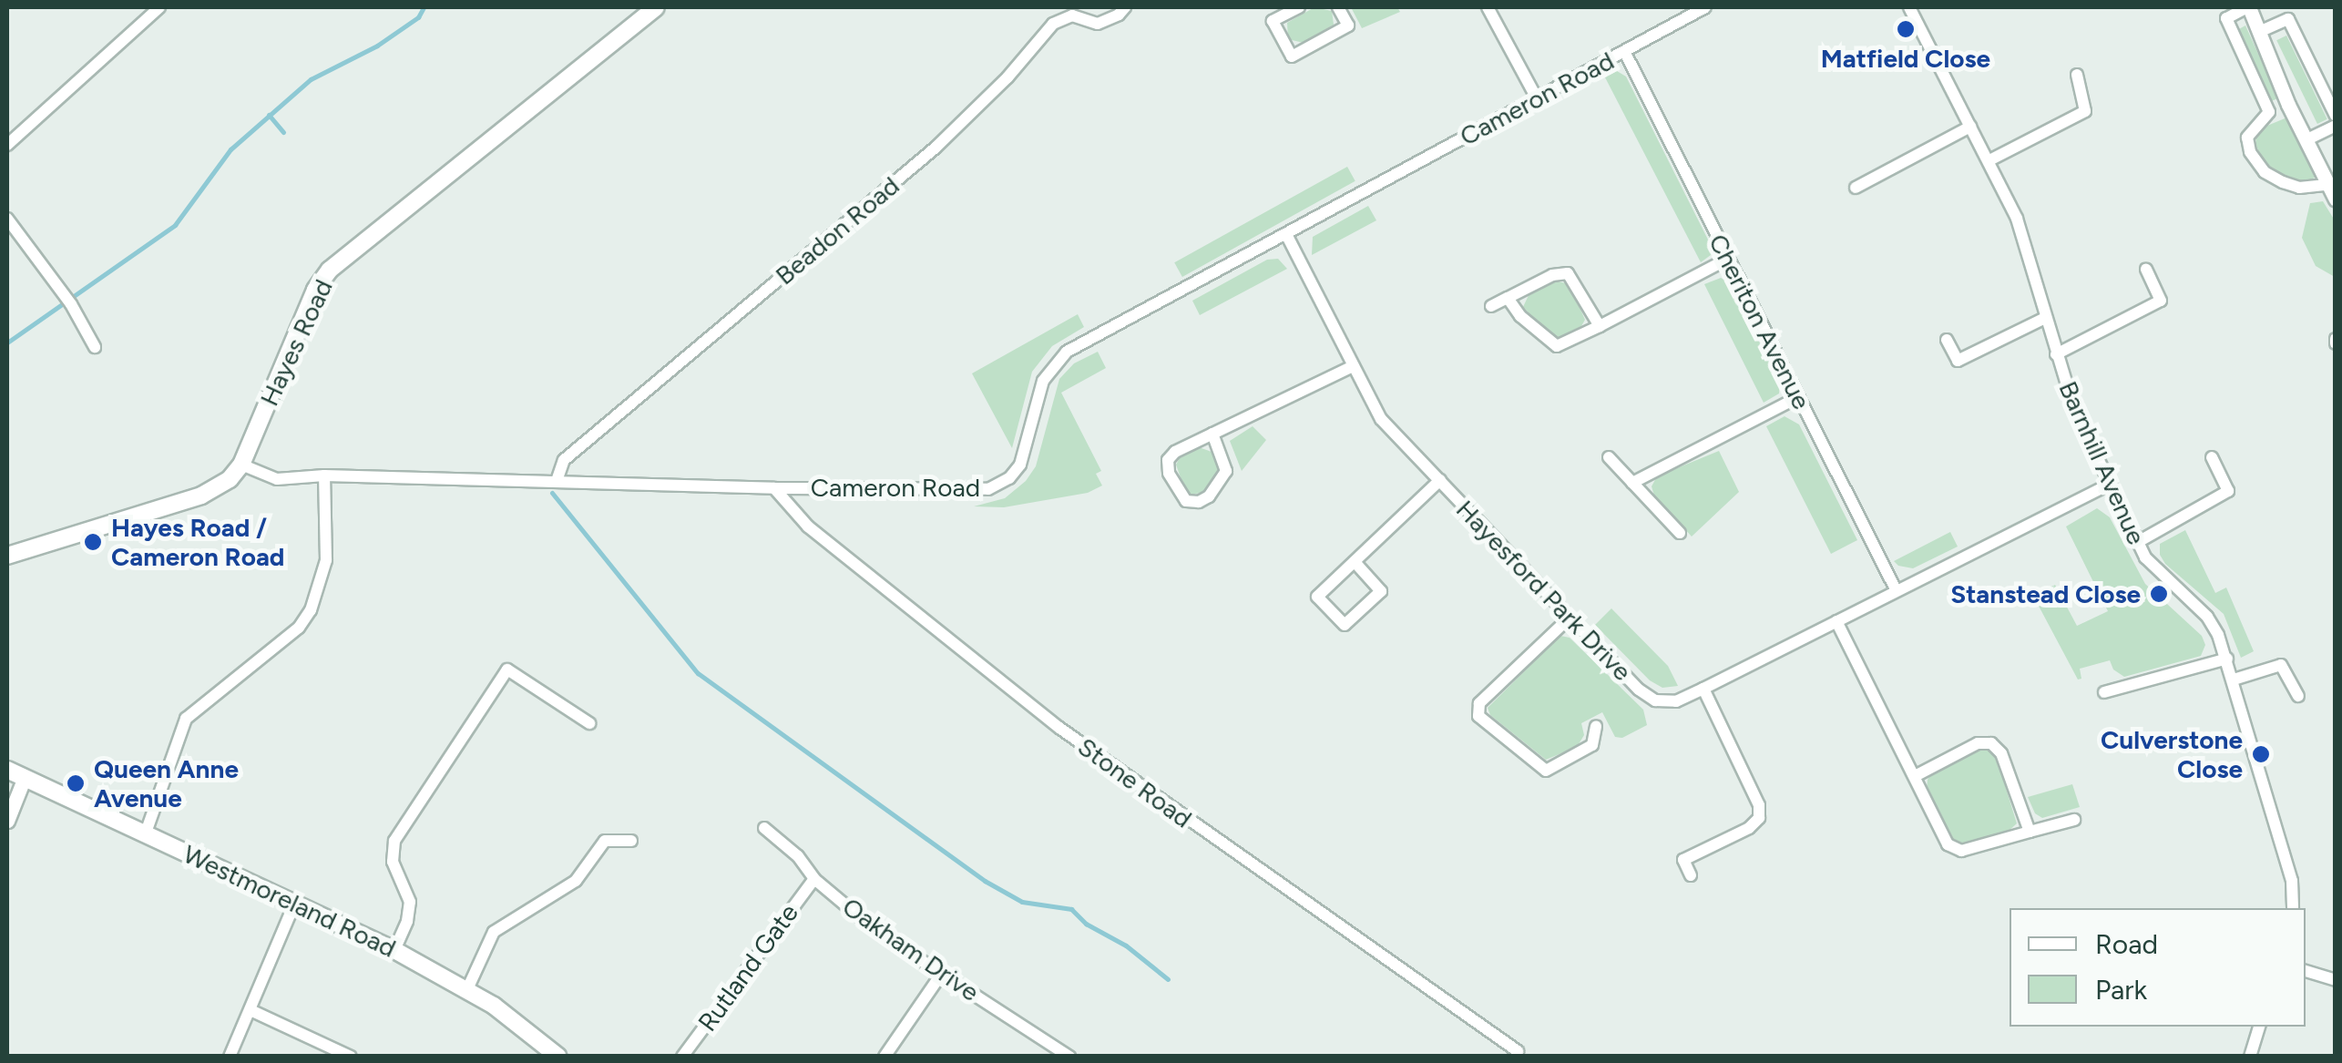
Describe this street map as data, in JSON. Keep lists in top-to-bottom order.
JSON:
{
  "streets": {
    "main road": ["Hayes Road", "Westmoreland Road"],
    "street": [
      "Cameron Road",
      "Beadon Road",
      "Cheriton Avenue",
      "Barnhill Avenue",
      "Hayesford Park Drive",
      "Stone Road",
      "Oakham Drive",
      "Rutland Gate"
    ]
  },
  "crossings": [
    ["Cameron Road", "Beadon Road"],
    ["Cameron Road", "Cheriton Avenue"],
    ["Cameron Road", "Hayes Road"],
    ["Cameron Road", "Hayesford Park Drive"],
    ["Cameron Road", "Stone Road"],
    ["Cheriton Avenue", "Hayesford Park Drive"],
    ["Barnhill Avenue", "Hayesford Park Drive"],
    ["Oakham Drive", "Rutland Gate"]
  ],
  "places": [
    "Matfield Close",
    "Hayes Road / Cameron Road",
    "Stanstead Close",
    "Culverstone Close",
    "Queen Anne Avenue"
  ],
  "legend": ["Road", "Park"]
}
